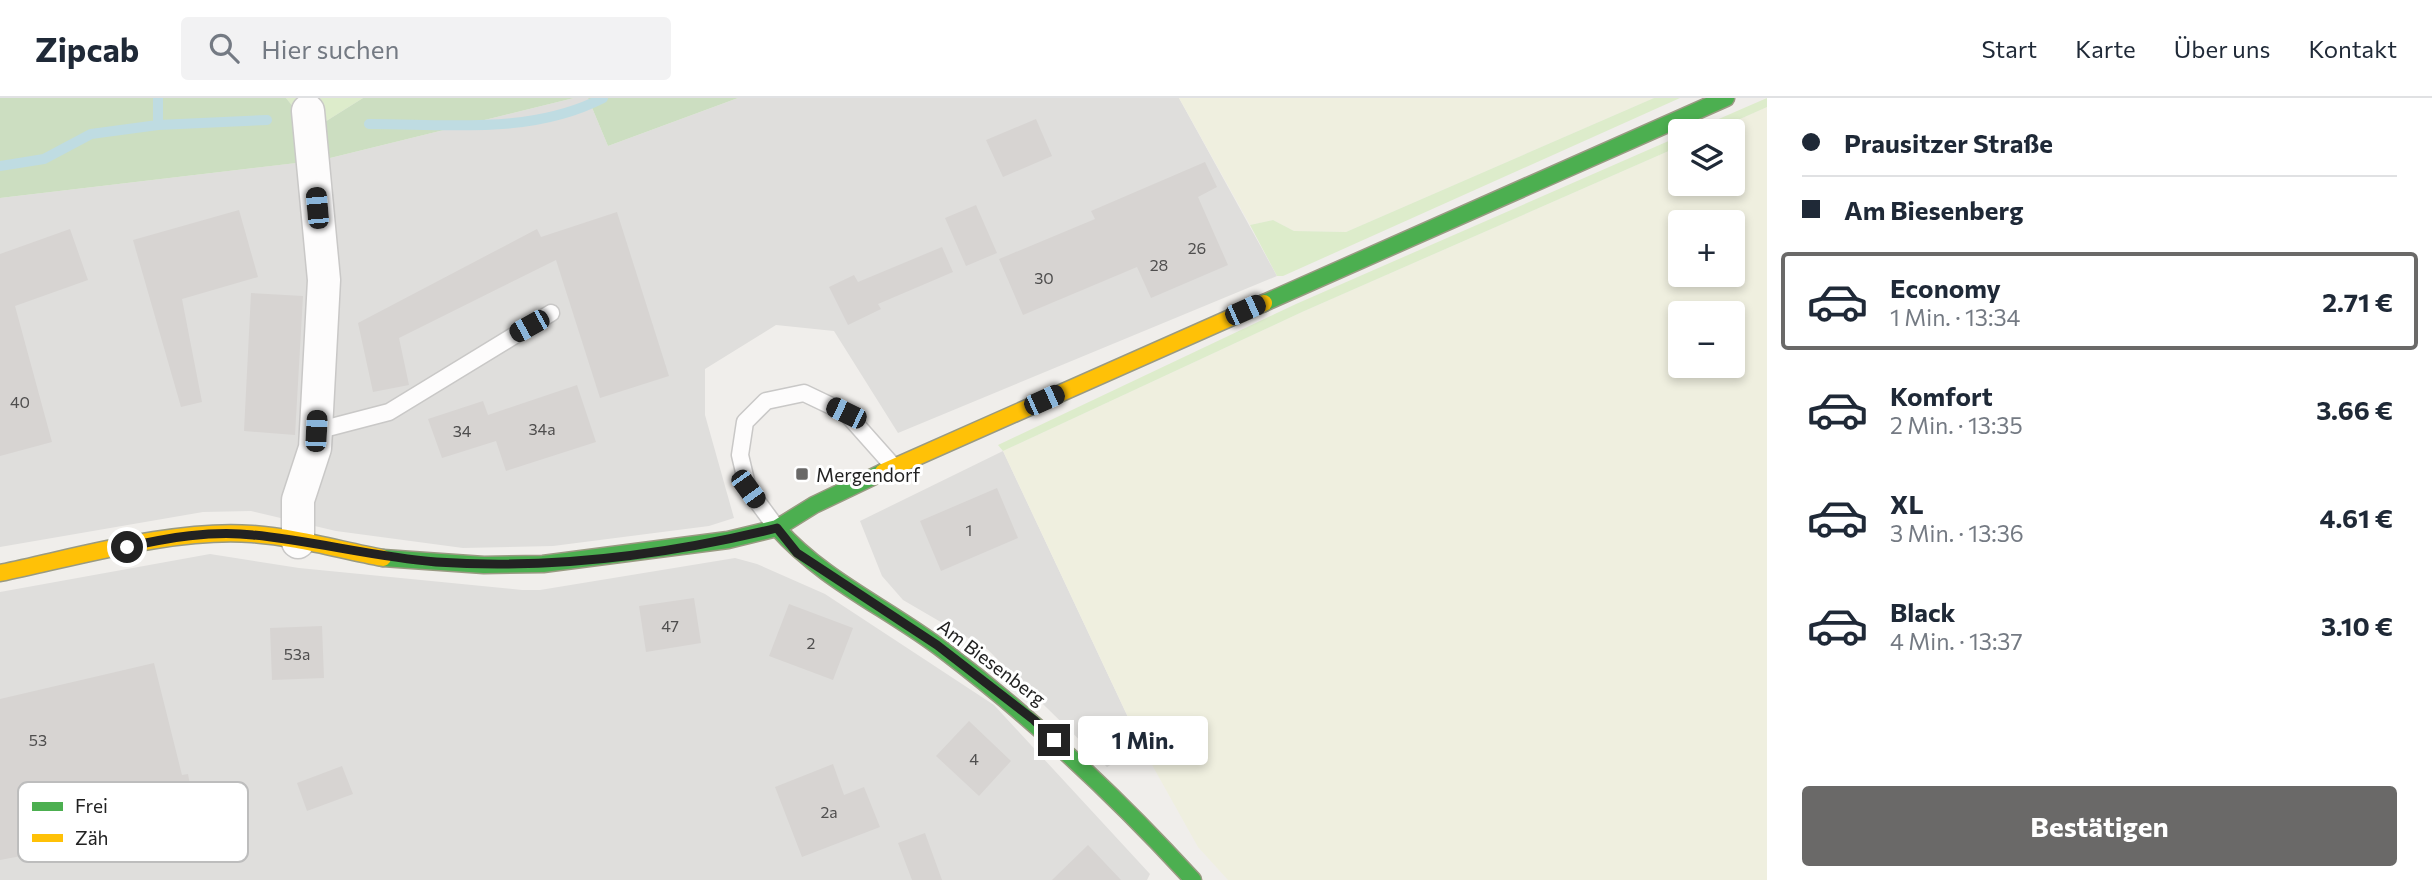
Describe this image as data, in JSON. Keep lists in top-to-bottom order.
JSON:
{
  "streets": {
    "street": ["Am Biesenberg"]
  },
  "places": {
    "transit": ["Mergendorf"]
  },
  "house_numbers": [
    "26",
    "28",
    "30",
    "40",
    "34a",
    "34",
    "1",
    "47",
    "2",
    "53a",
    "53",
    "4",
    "2a"
  ],
  "legend": ["Frei", "Zäh"],
  "page": {
    "header": "Zipcab",
    "search": "Hier suchen",
    "nav": [
      "Start",
      "Karte",
      "Über uns",
      "Kontakt"
    ],
    "banner": ["Prausitzer Straße", "Am Biesenberg"],
    "map_buttons": ["+", "−"],
    "list": [
      {
        "name": "Economy",
        "note": "1 Min. · 13:34",
        "value": "2.71 €"
      },
      {
        "name": "Komfort",
        "note": "2 Min. · 13:35",
        "value": "3.66 €"
      },
      {
        "name": "XL",
        "note": "3 Min. · 13:36",
        "value": "4.61 €"
      },
      {
        "name": "Black",
        "note": "4 Min. · 13:37",
        "value": "3.10 €"
      }
    ],
    "bubble": "1 Min.",
    "buttons": "Bestätigen"
  }
}
